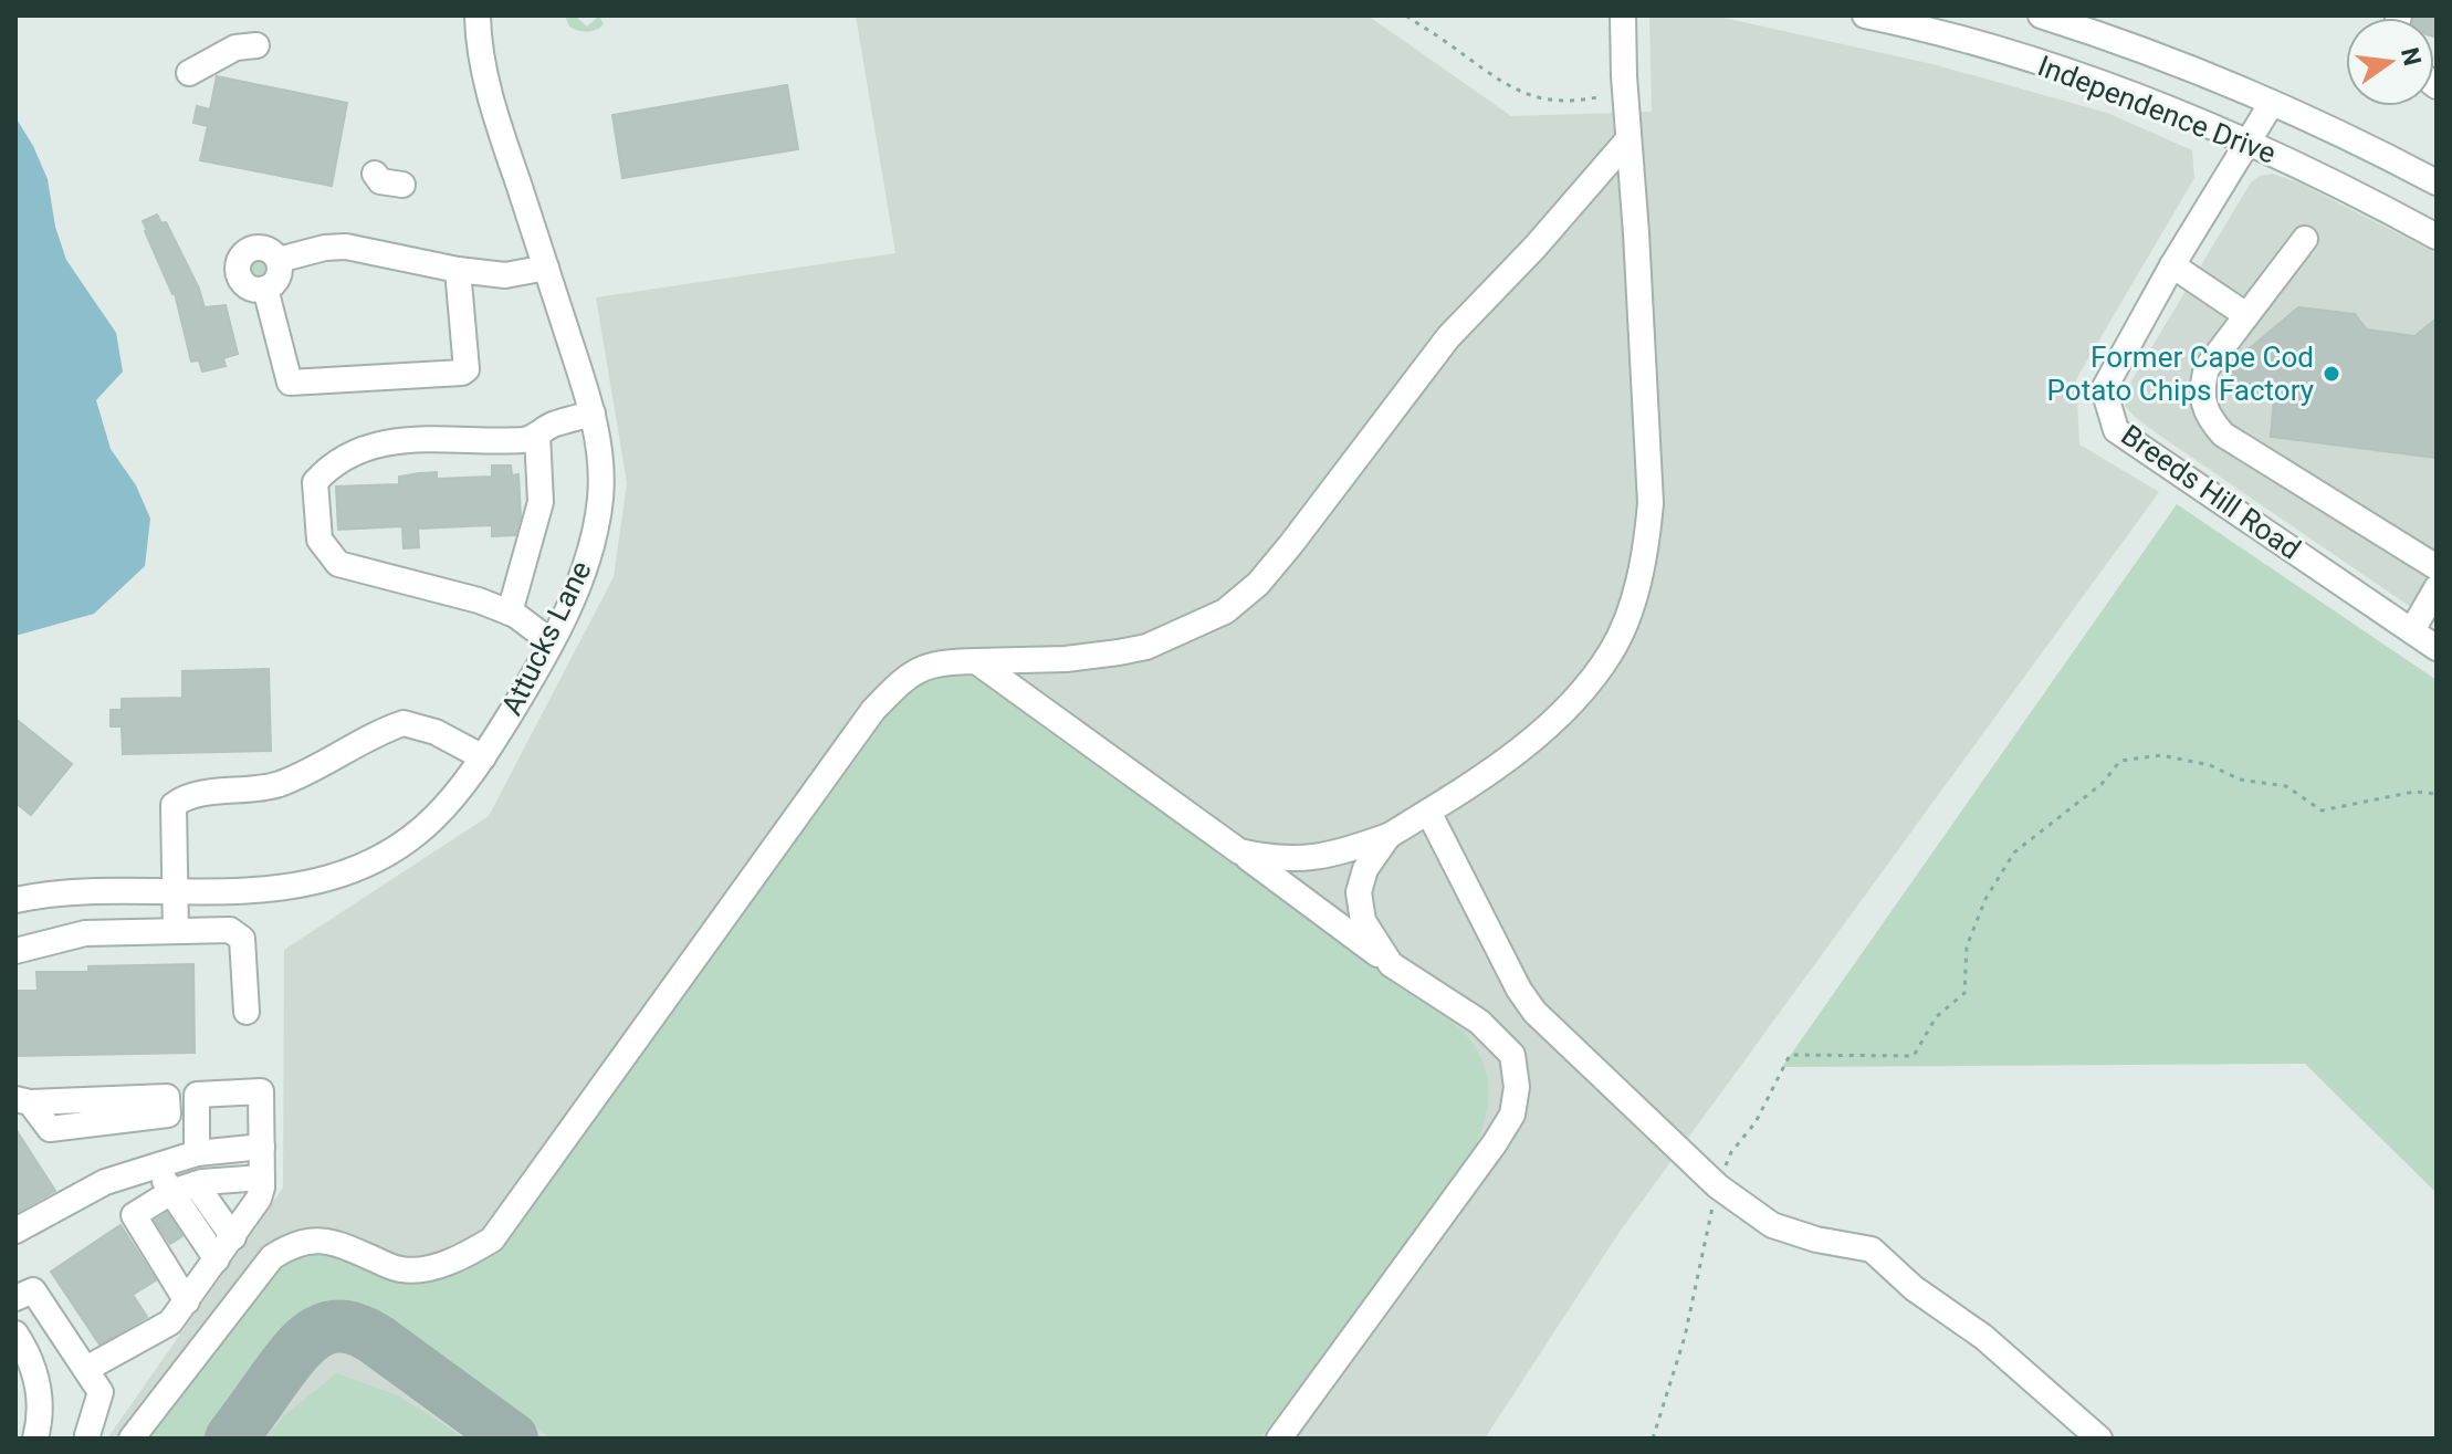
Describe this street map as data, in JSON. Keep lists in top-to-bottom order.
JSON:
{
  "streets": {
    "street": ["Independence Drive", "Breeds Hill Road", "Attucks Lane"]
  },
  "crossings": [
    ["Independence Drive", "Breeds Hill Road"]
  ],
  "places": ["Former Cape Cod Potato Chips Factory"],
  "north": "right"
}
